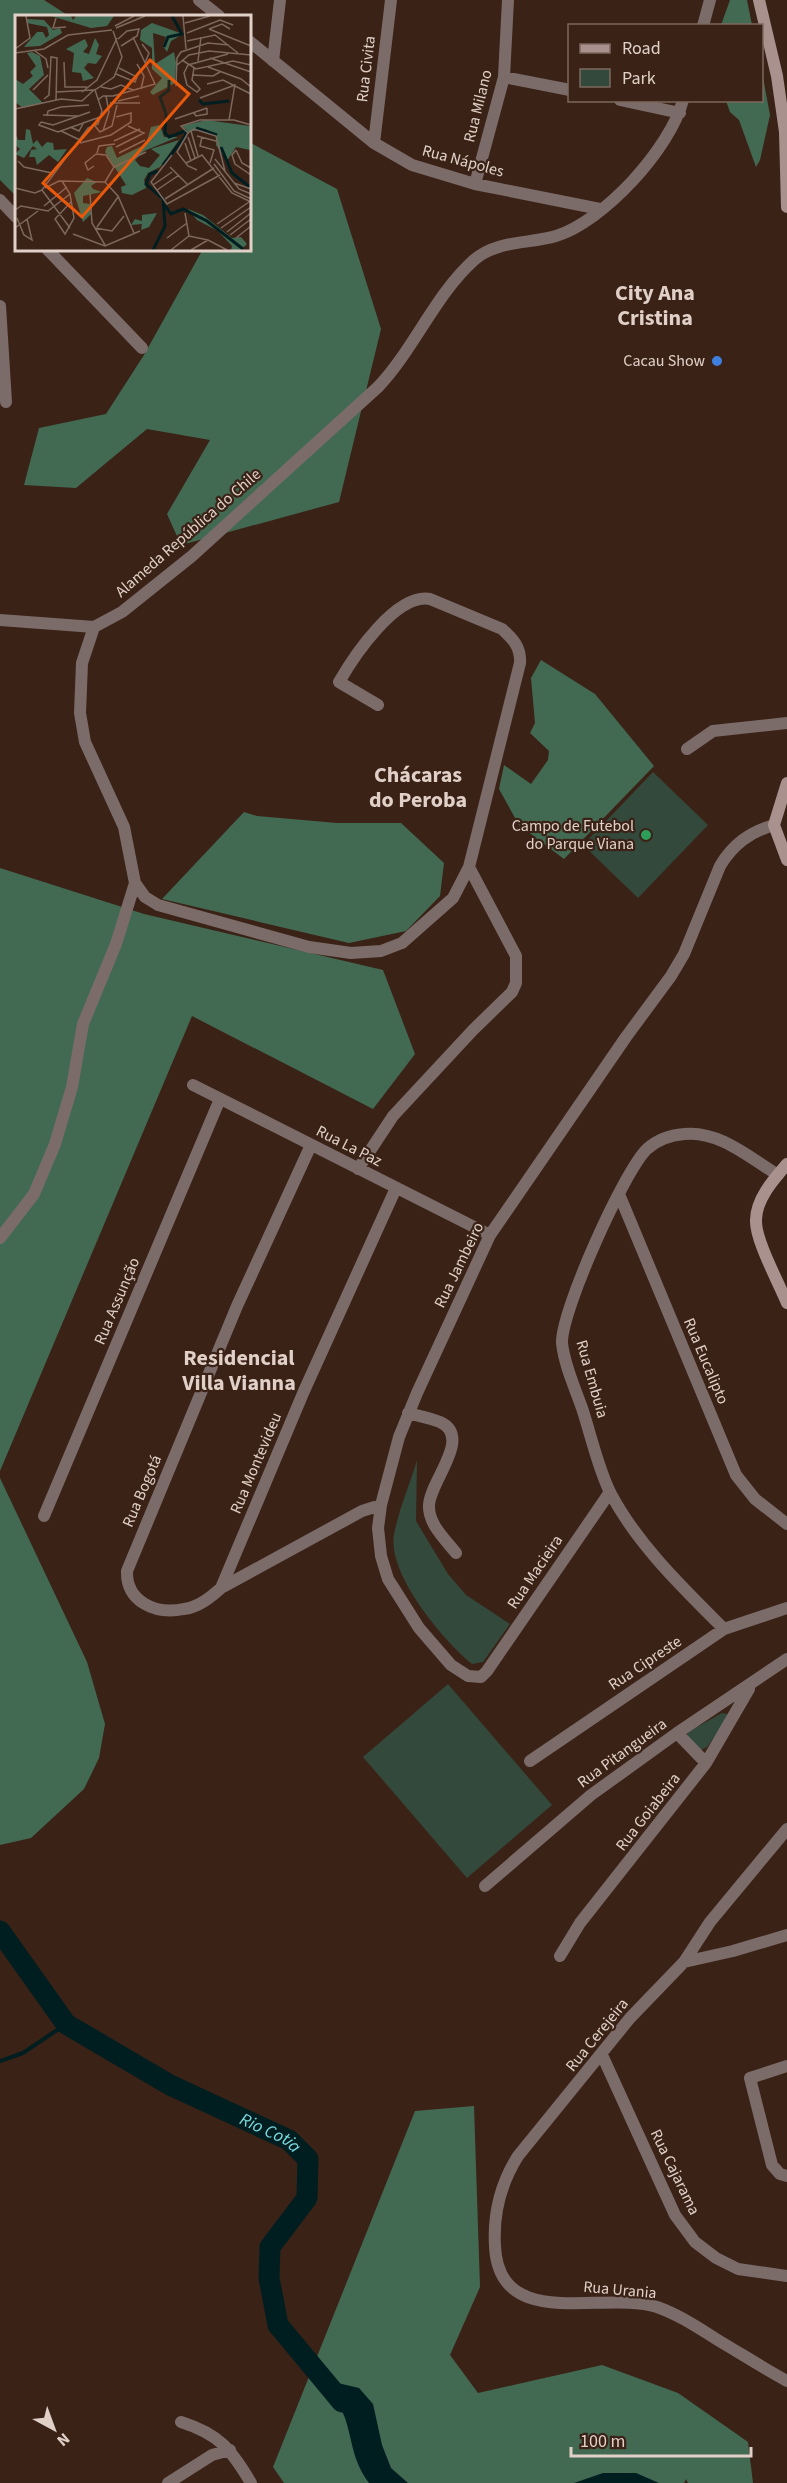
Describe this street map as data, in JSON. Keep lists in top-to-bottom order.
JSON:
{
  "streets": {
    "street": [
      "Rua Civita",
      "Rua Milano",
      "Rua Nápoles",
      "Alameda República do Chile",
      "Rua La Paz",
      "Rua Jambeiro",
      "Rua Assunção",
      "Rua Eucalipto",
      "Rua Embuia",
      "Rua Montevideu",
      "Rua Bogotá",
      "Rua Macieira",
      "Rua Cipreste",
      "Rua Pitangueira",
      "Rua Goiabeira",
      "Rua Cerejeira",
      "Rua Cajarama",
      "Rua Urania"
    ]
  },
  "crossings": [
    ["Rua Civita", "Rua Nápoles"],
    ["Rua Milano", "Rua Nápoles"],
    ["Rua Nápoles", "Alameda República do Chile"],
    ["Rua La Paz", "Rua Jambeiro"],
    ["Rua La Paz", "Rua Assunção"],
    ["Rua La Paz", "Rua Montevideu"],
    ["Rua La Paz", "Rua Bogotá"],
    ["Rua Jambeiro", "Rua Bogotá"],
    ["Rua Jambeiro", "Rua Macieira"],
    ["Rua Eucalipto", "Rua Embuia"],
    ["Rua Embuia", "Rua Macieira"],
    ["Rua Embuia", "Rua Cipreste"],
    ["Rua Montevideu", "Rua Bogotá"],
    ["Rua Pitangueira", "Rua Goiabeira"],
    ["Rua Cerejeira", "Rua Cajarama"],
    ["Rua Cerejeira", "Rua Urania"]
  ],
  "districts": ["City Ana Cristina", "Chácaras do Peroba", "Residencial Villa Vianna"],
  "water": ["Rio Cotia"],
  "places": ["Cacau Show", "Campo de Futebol do Parque Viana"],
  "legend": ["Road", "Park"],
  "scale_bar": "100 m",
  "north": "bottom right"
}
